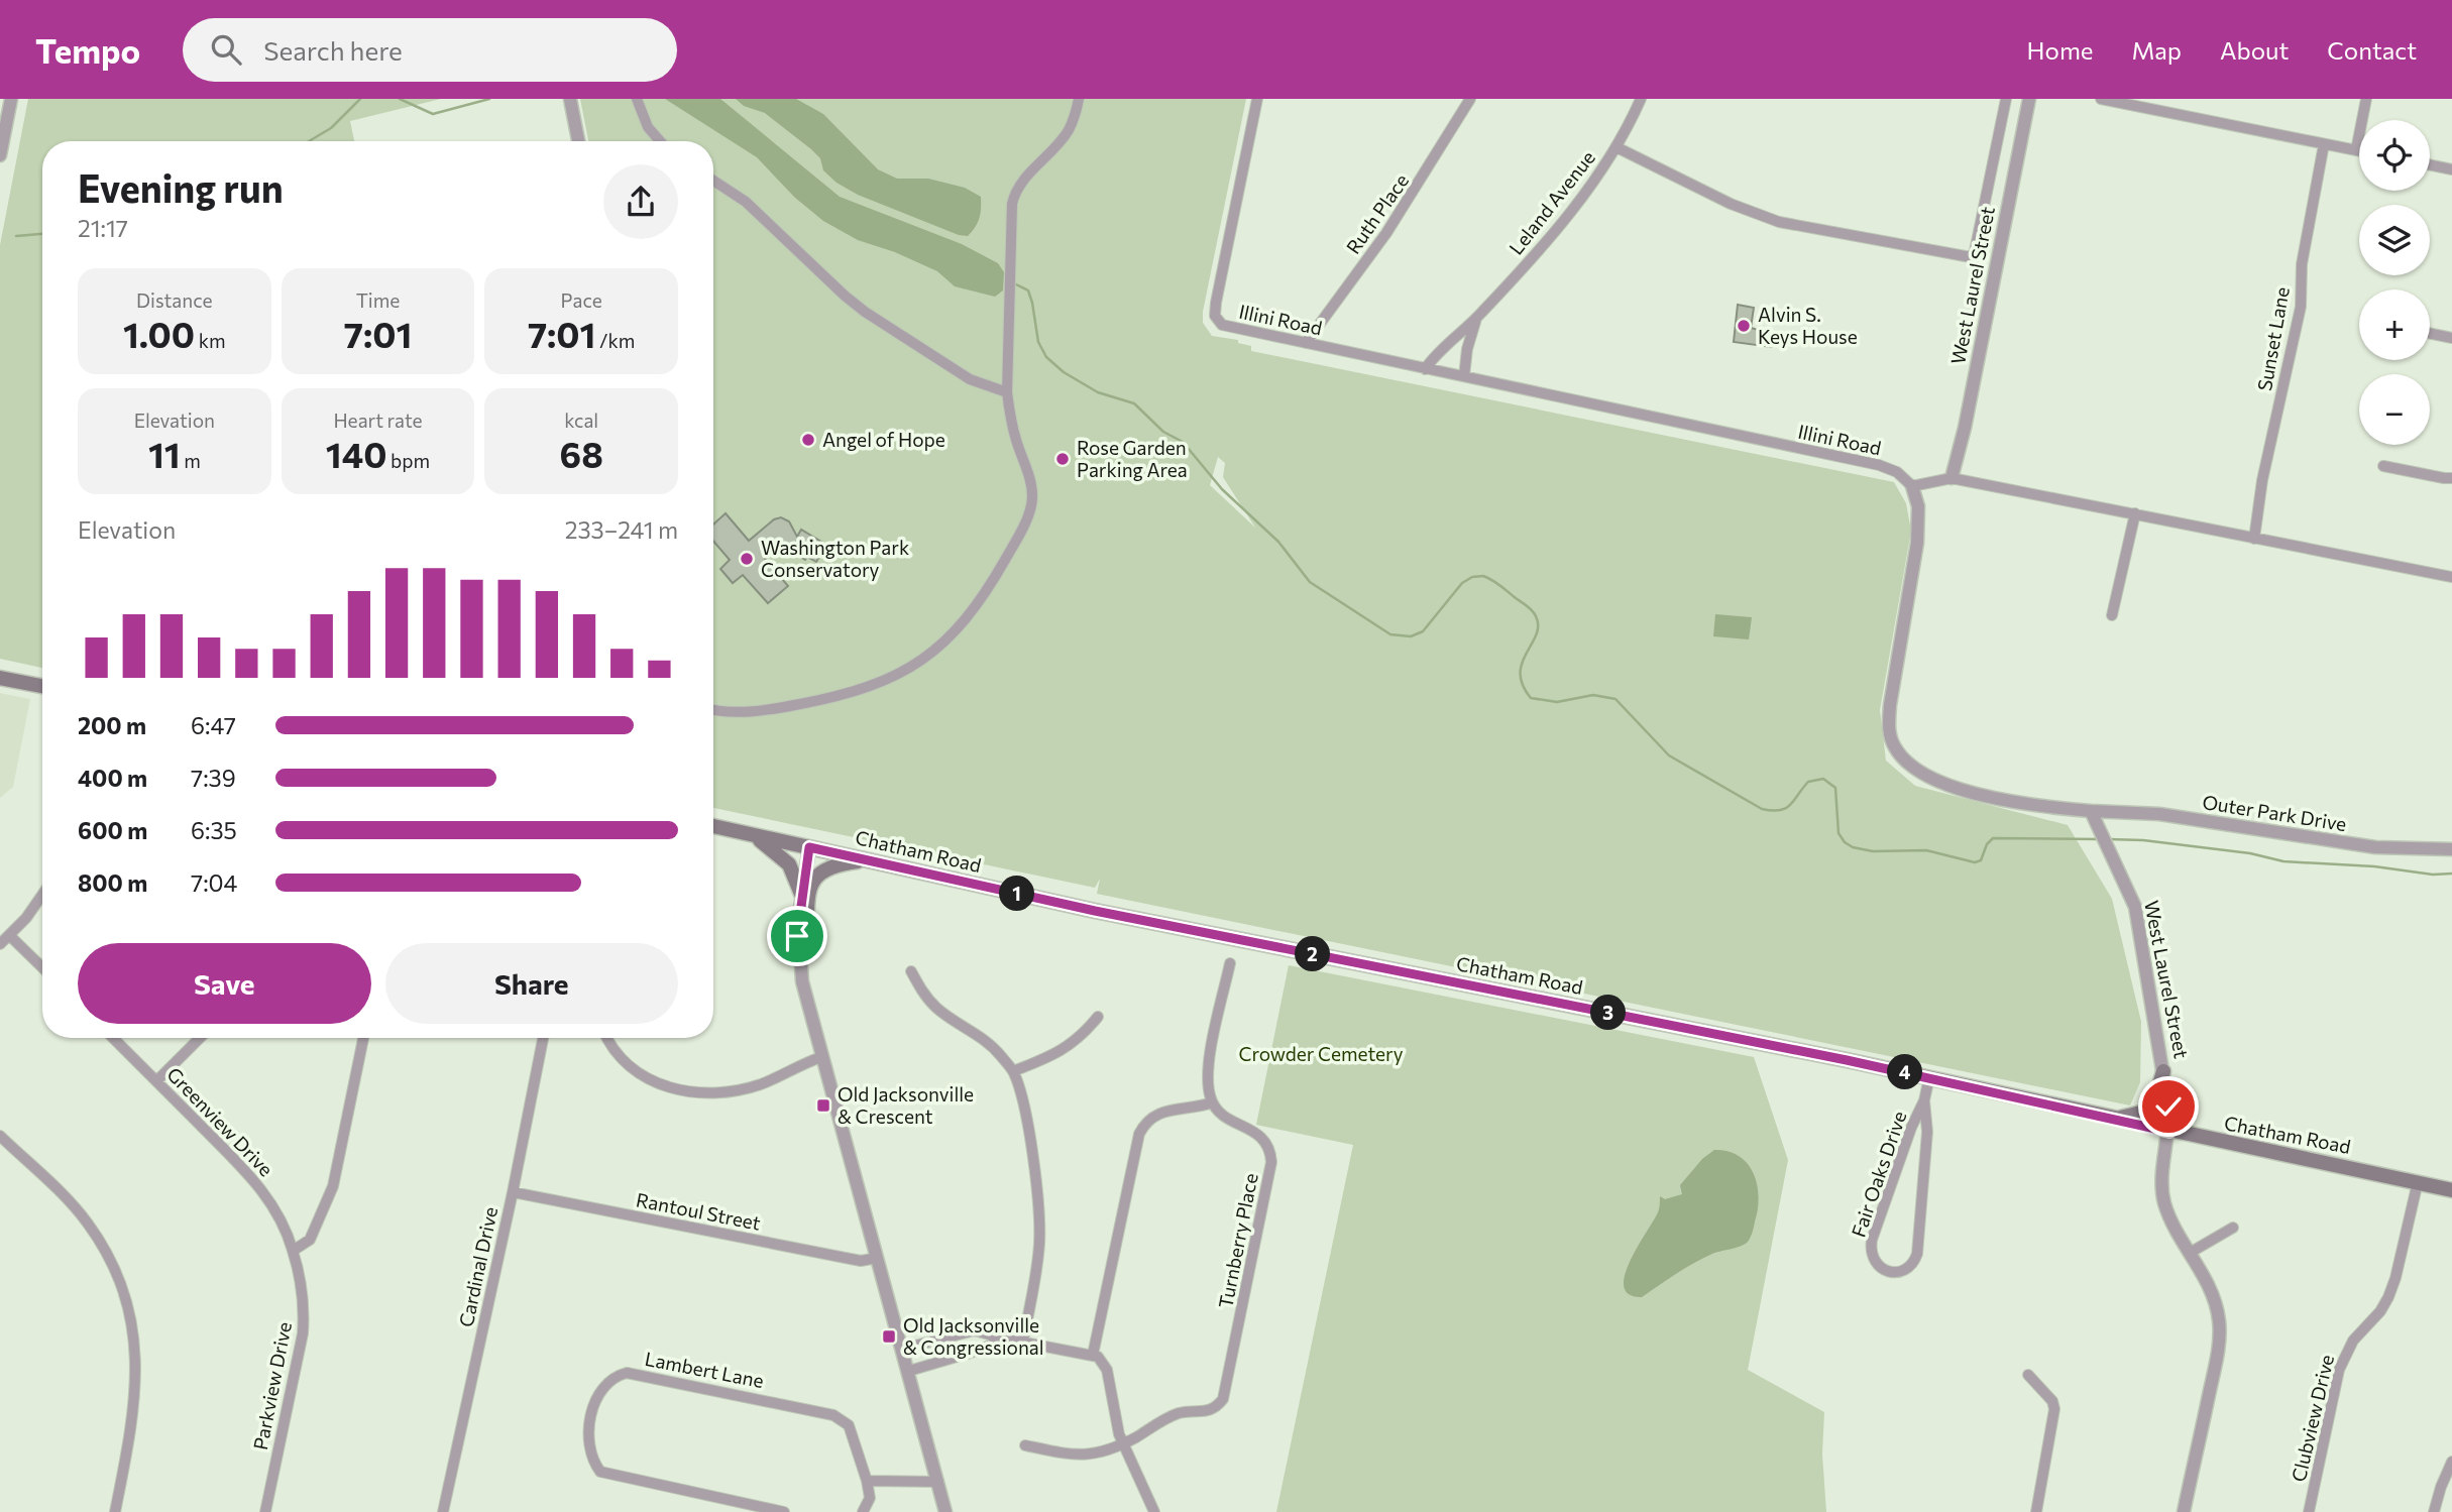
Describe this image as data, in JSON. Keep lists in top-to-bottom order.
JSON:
{
  "streets": {
    "main road": ["Chatham Road"],
    "street": [
      "Leland Avenue",
      "Ruth Place",
      "West Laurel Street",
      "Illini Road",
      "Sunset Lane",
      "Outer Park Drive",
      "Greenview Drive",
      "Fair Oaks Drive",
      "Rantoul Street",
      "Turnberry Place",
      "Cardinal Drive",
      "Lambert Lane",
      "Parkview Drive",
      "Clubview Drive"
    ]
  },
  "crossings": [
    ["Leland Avenue", "West Laurel Street"],
    ["Leland Avenue", "Illini Road"],
    ["Ruth Place", "Illini Road"],
    ["West Laurel Street", "Outer Park Drive"],
    ["West Laurel Street", "Chatham Road"],
    ["Chatham Road", "Fair Oaks Drive"],
    ["Chatham Road", "Clubview Drive"],
    ["Greenview Drive", "Parkview Drive"],
    ["Rantoul Street", "Cardinal Drive"]
  ],
  "parks": ["Crowder Cemetery"],
  "places": {
    "other": [
      "Alvin S. Keys House",
      "Angel of Hope",
      "Rose Garden Parking Area",
      "Washington Park Conservatory"
    ],
    "transit": ["Old Jacksonville & Crescent", "Old Jacksonville & Congressional"]
  },
  "page": {
    "header": "Tempo",
    "search": "Search here",
    "nav": [
      "Home",
      "Map",
      "About",
      "Contact"
    ],
    "map_buttons": ["+", "−"],
    "heading": ["Evening run", "21:17"],
    "stats": [
      ["Distance", "1.00 km"],
      ["Time", "7:01"],
      ["Pace", "7:01 /km"],
      ["Elevation", "11 m"],
      ["Heart rate", "140 bpm"],
      ["kcal", "68"]
    ],
    "chart": ["Elevation", "233–241 m"],
    "list": [
      {
        "name": "200 m",
        "note": "6:47"
      },
      {
        "name": "400 m",
        "note": "7:39"
      },
      {
        "name": "600 m",
        "note": "6:35"
      },
      {
        "name": "800 m",
        "note": "7:04"
      }
    ],
    "pins": [
      "1",
      "2",
      "3",
      "4"
    ],
    "buttons": ["Save", "Share"]
  }
}
